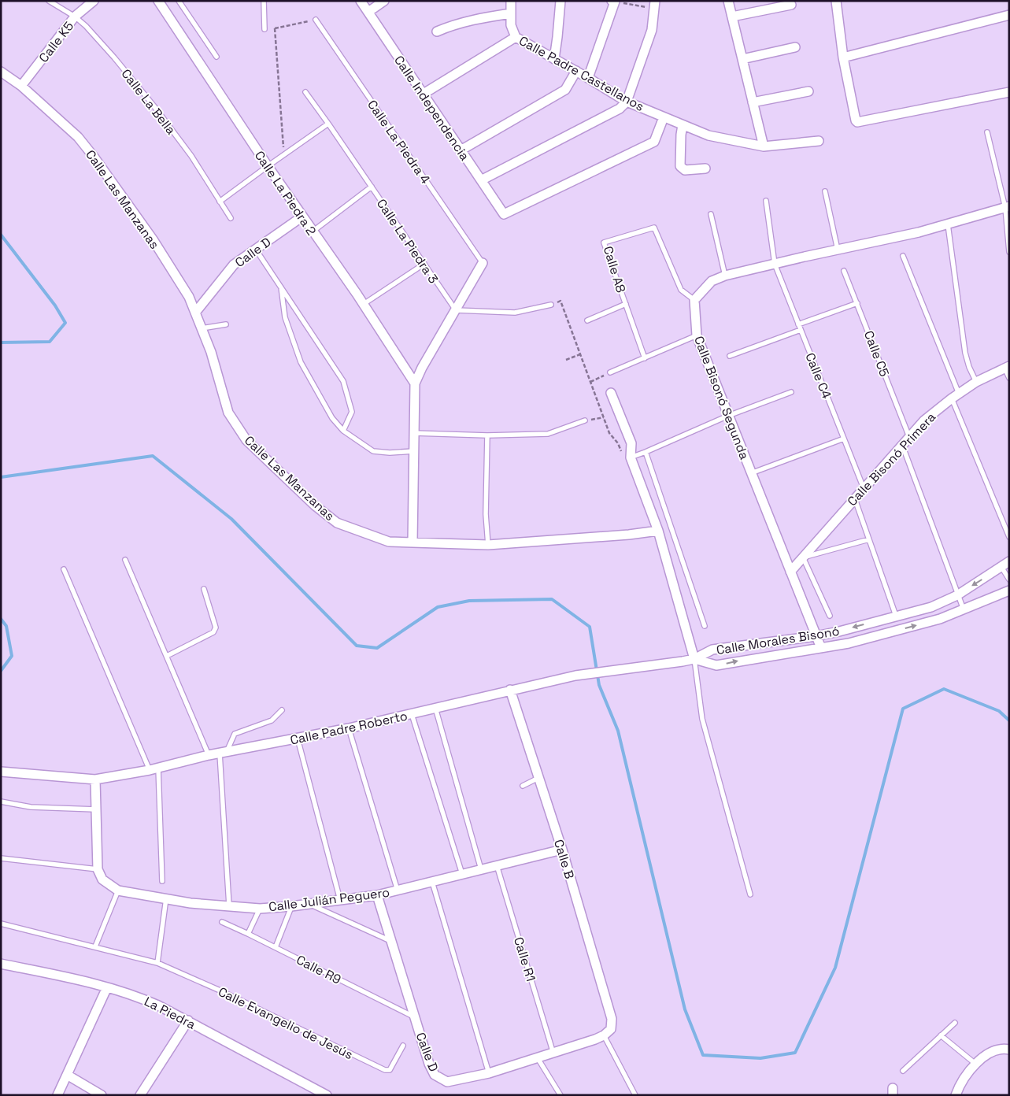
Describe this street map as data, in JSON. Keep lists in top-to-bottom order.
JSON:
{
  "streets": {
    "street": [
      "Calle K5",
      "Calle Padre Castellanos",
      "Calle Independencia",
      "Calle La Piedra 2",
      "Calle Las Manzanas",
      "Calle D",
      "Calle Bisonó Segunda",
      "Calle Bisonó Primera",
      "Calle Morales Bisonó",
      "Calle Padre Roberto",
      "Calle B",
      "Calle Julián Peguero",
      "La Piedra"
    ],
    "lane": [
      "Calle La Bella",
      "Calle La Piedra 4",
      "Calle La Piedra 3",
      "Calle A8",
      "Calle C5",
      "Calle C4",
      "Calle R1",
      "Calle R9",
      "Calle Evangelio de Jesús"
    ]
  },
  "crossings": [
    ["Calle K5", "Calle La Bella"],
    ["Calle K5", "Calle Las Manzanas"],
    ["Calle Padre Castellanos", "Calle Independencia"],
    ["Calle La Piedra 2", "Calle D"],
    ["Calle Las Manzanas", "Calle D"],
    ["Calle D", "Calle B"],
    ["Calle D", "Calle Julián Peguero"],
    ["Calle D", "Calle R1"],
    ["Calle D", "Calle R9"],
    ["Calle A8", "Calle Bisonó Segunda"],
    ["Calle C5", "Calle Bisonó Primera"],
    ["Calle C4", "Calle Bisonó Primera"],
    ["Calle Bisonó Segunda", "Calle Bisonó Primera"],
    ["Calle Bisonó Segunda", "Calle Morales Bisonó"],
    ["Calle Morales Bisonó", "Calle Padre Roberto"],
    ["Calle Padre Roberto", "Calle B"],
    ["Calle B", "Calle Julián Peguero"],
    ["Calle Julián Peguero", "Calle R1"]
  ]
}
